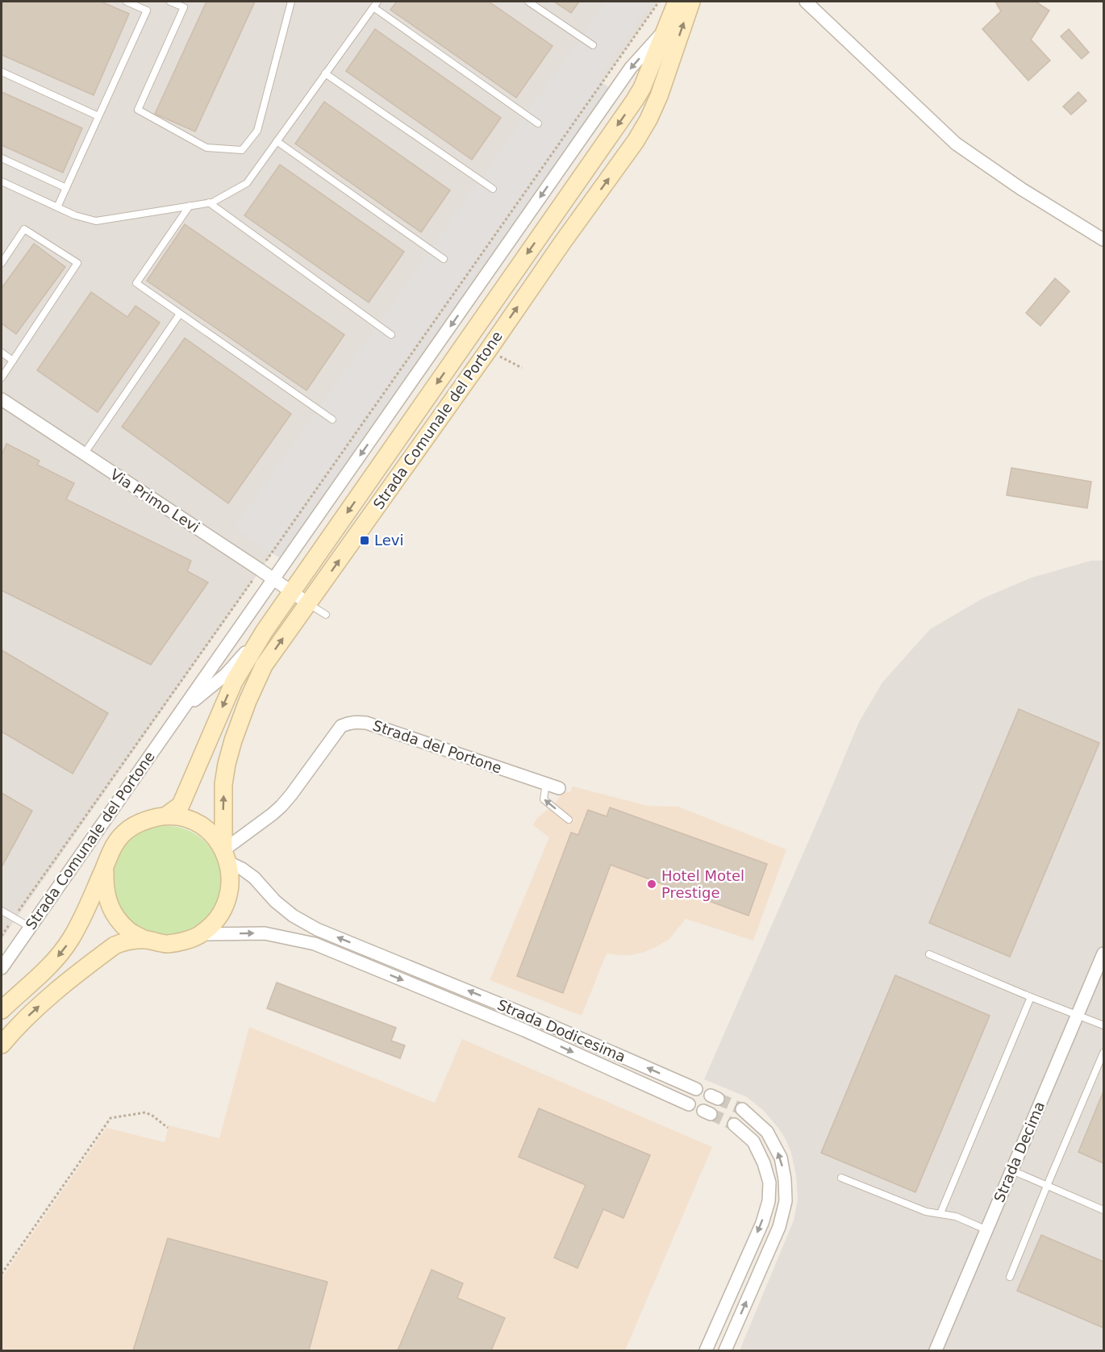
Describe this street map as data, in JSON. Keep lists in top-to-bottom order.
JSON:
{
  "streets": {
    "street": [
      "Strada Comunale del Portone",
      "Via Primo Levi",
      "Strada del Portone",
      "Strada Dodicesima",
      "Strada Decima"
    ]
  },
  "crossings": [
    ["Strada Comunale del Portone", "Via Primo Levi"],
    ["Strada Comunale del Portone", "Strada del Portone"],
    ["Strada Comunale del Portone", "Strada Dodicesima"],
    ["Strada del Portone", "Strada Dodicesima"]
  ],
  "places": {
    "transit": ["Levi"],
    "other": ["Hotel Motel Prestige"]
  }
}
